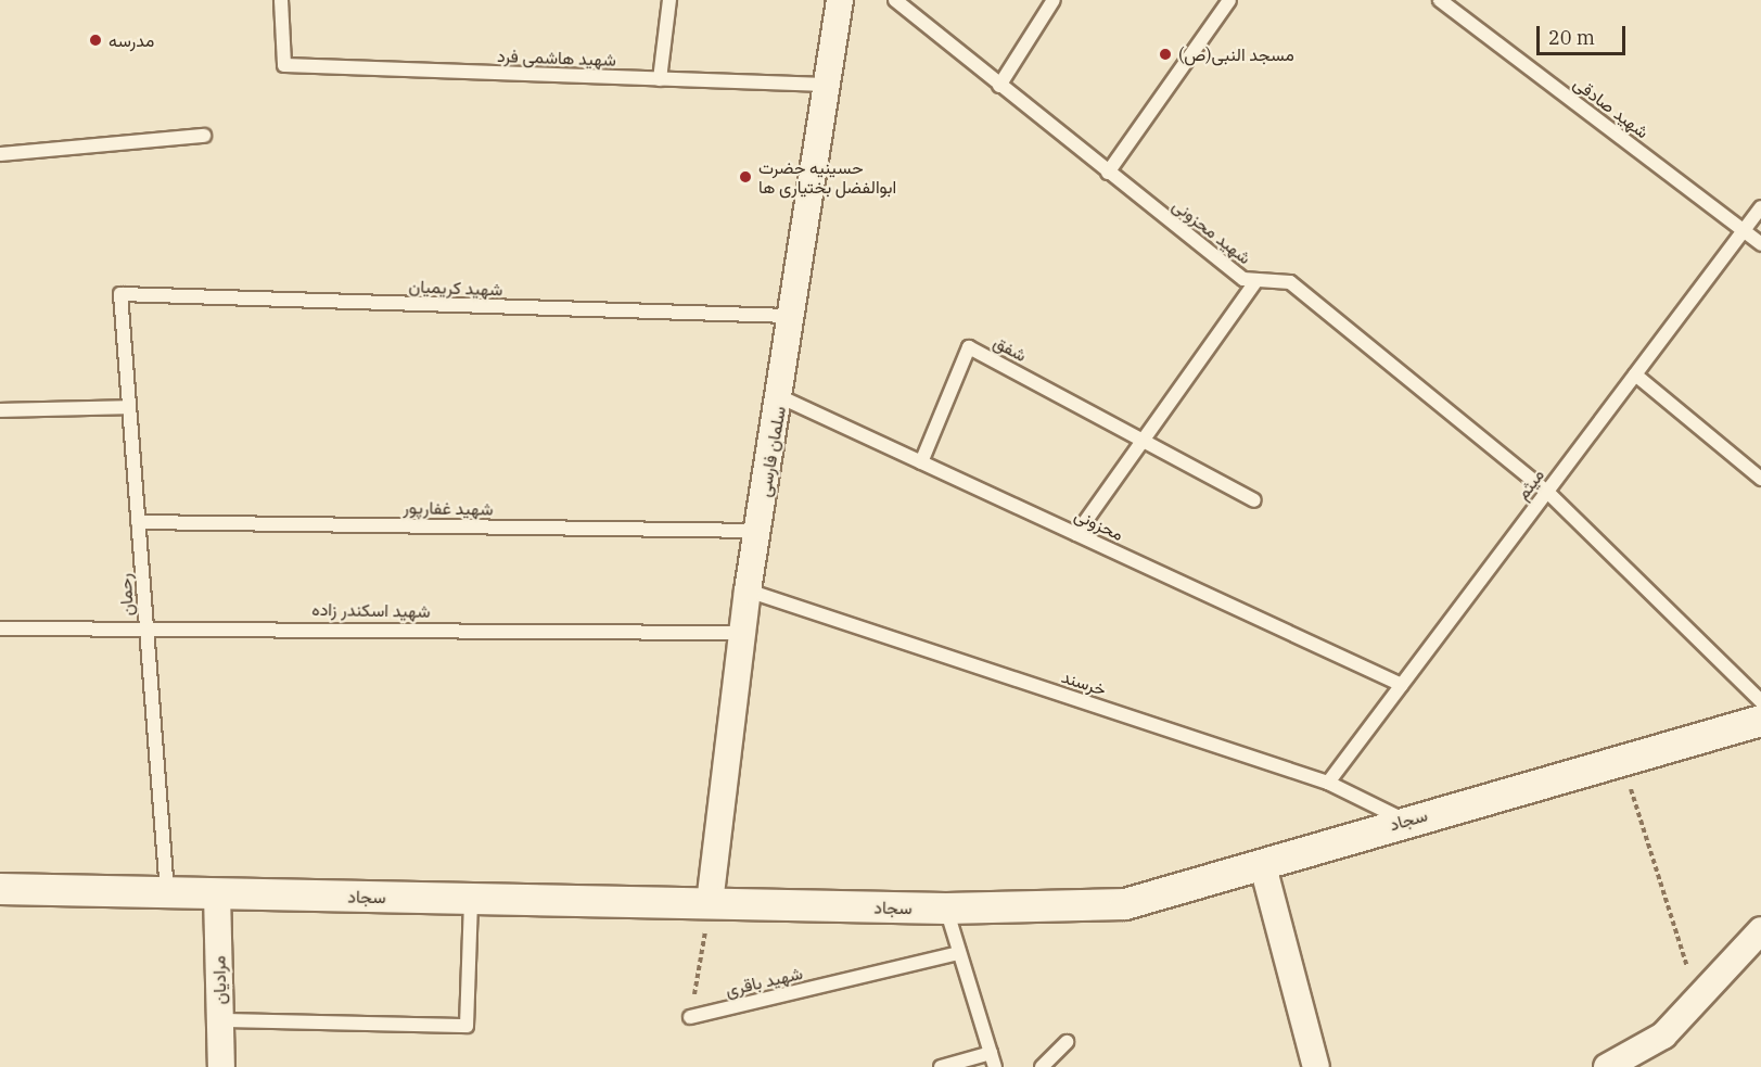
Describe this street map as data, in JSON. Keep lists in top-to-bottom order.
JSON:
{
  "streets": {
    "street": ["سلمان فارسی", "سجاد", "مرادیان"],
    "lane": [
      "شهید هاشمی فرد",
      "شهید صادقی",
      "شهید محزونی",
      "شهید کریمیان",
      "شفق",
      "میثم",
      "شهید غفارپور",
      "محزونی",
      "رحمان",
      "شهید اسکندر زاده",
      "خرسند",
      "شهید باقری"
    ]
  },
  "crossings": [
    ["شهید هاشمی فرد", "سلمان فارسی"],
    ["شهید صادقی", "میثم"],
    ["شهید محزونی", "میثم"],
    ["شهید محزونی", "سجاد"],
    ["شهید کریمیان", "سلمان فارسی"],
    ["شهید کریمیان", "رحمان"],
    ["شفق", "محزونی"],
    ["سلمان فارسی", "شهید غفارپور"],
    ["سلمان فارسی", "محزونی"],
    ["سلمان فارسی", "شهید اسکندر زاده"],
    ["سلمان فارسی", "خرسند"],
    ["سلمان فارسی", "سجاد"],
    ["سلمان فارسی", "شهید باقری"],
    ["میثم", "محزونی"],
    ["میثم", "خرسند"],
    ["شهید غفارپور", "رحمان"],
    ["رحمان", "شهید اسکندر زاده"],
    ["رحمان", "سجاد"],
    ["خرسند", "سجاد"],
    ["سجاد", "مرادیان"],
    ["سجاد", "شهید باقری"]
  ],
  "places": ["مدرسه", "مسجد النبی(ص)", "حسینیه حضرت ابوالفضل بختیاری ها"],
  "scale_bar": "20 m"
}
